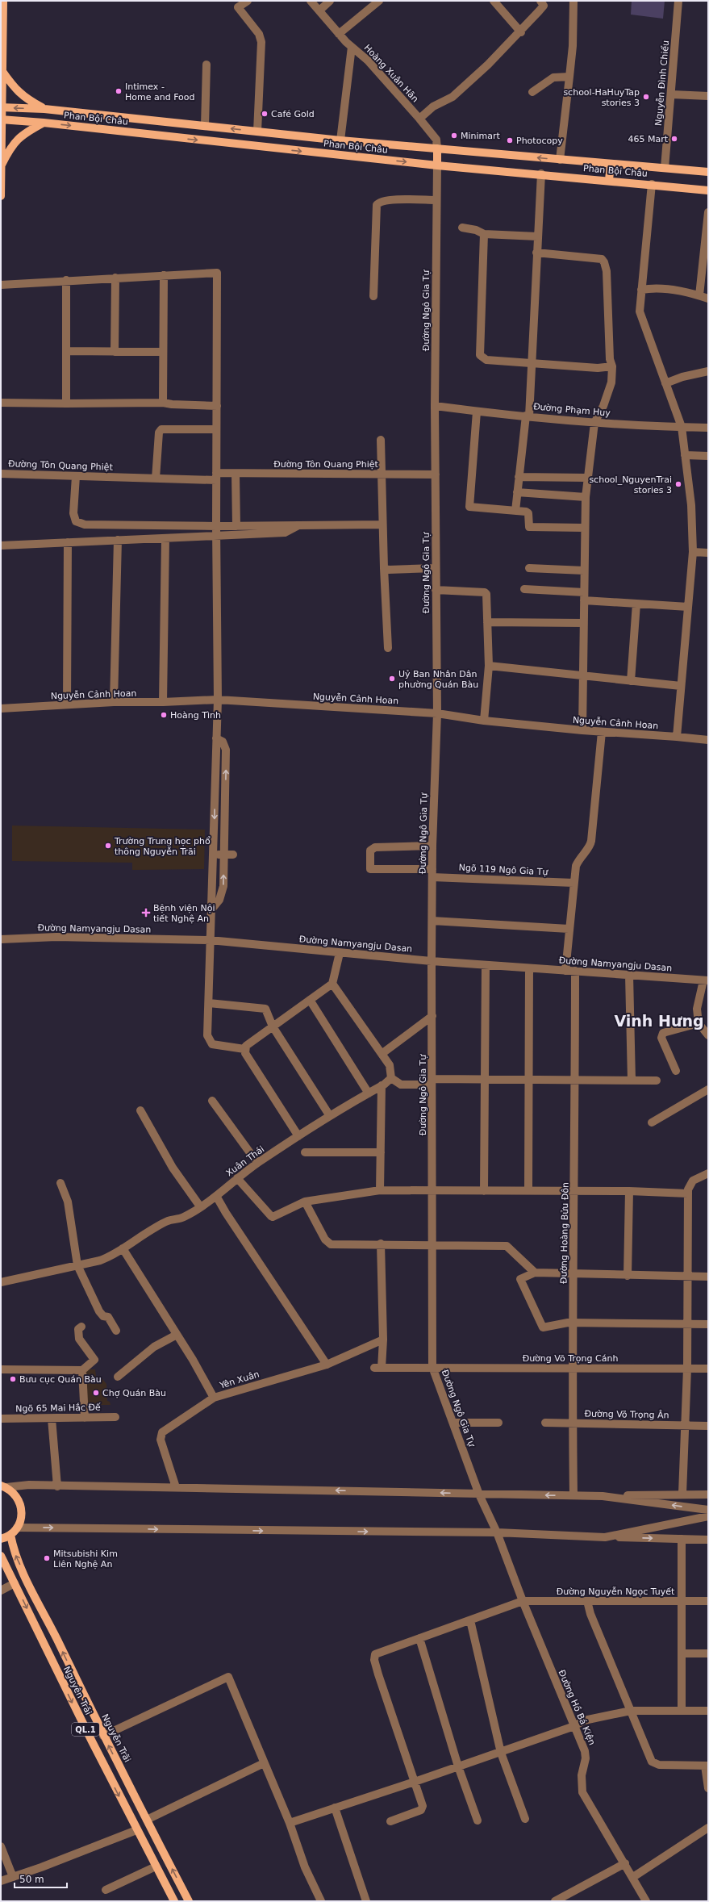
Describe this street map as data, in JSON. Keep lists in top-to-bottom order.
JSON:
{
  "streets": {
    "main road": [
      "Phan Bội Châu",
      "Nguyên Trãi",
      "QL.1",
      "Nguyễn Trãi"
    ],
    "street": [
      "Hoàng Xuân Hãn",
      "Nguyễn Đình Chiểu",
      "Đường Ngô Gia Tự",
      "Đường Phạm Huy",
      "Đường Tôn Quang Phiệt",
      "Nguyễn Cảnh Hoan",
      "Ngõ 119 Ngô Gia Tự",
      "Đường Namyangju Dasan",
      "Xuân Thái",
      "Đường Hoàng Bửu Đôn",
      "Đường Võ Trọng Cánh",
      "Yên Xuân",
      "Ngõ 65 Mai Hắc Đế",
      "Đường Võ Trọng Ân",
      "Đường Nguyễn Ngọc Tuyết",
      "Đường Hồ Bá Kiện"
    ]
  },
  "crossings": [
    ["Hoàng Xuân Hãn", "Phan Bội Châu"],
    ["Nguyễn Đình Chiểu", "Phan Bội Châu"],
    ["Phan Bội Châu", "Đường Ngô Gia Tự"],
    ["Đường Ngô Gia Tự", "Đường Phạm Huy"],
    ["Đường Ngô Gia Tự", "Đường Tôn Quang Phiệt"],
    ["Đường Ngô Gia Tự", "Nguyễn Cảnh Hoan"],
    ["Đường Ngô Gia Tự", "Ngõ 119 Ngô Gia Tự"],
    ["Đường Ngô Gia Tự", "Đường Namyangju Dasan"],
    ["Đường Ngô Gia Tự", "Đường Võ Trọng Cánh"],
    ["Đường Ngô Gia Tự", "Đường Hồ Bá Kiện"],
    ["Đường Namyangju Dasan", "Đường Hoàng Bửu Đôn"],
    ["Đường Hoàng Bửu Đôn", "Đường Võ Trọng Cánh"],
    ["Đường Hoàng Bửu Đôn", "Đường Võ Trọng Ân"],
    ["Đường Võ Trọng Cánh", "Yên Xuân"],
    ["Đường Nguyễn Ngọc Tuyết", "Đường Hồ Bá Kiện"]
  ],
  "one_way": ["Nguyên Trãi", "Nguyễn Trãi"],
  "districts": ["Vinh Hưng"],
  "places": {
    "other": [
      "Intimex - Home and Food",
      "school-HaHuyTap stories 3",
      "Café Gold",
      "Minimart",
      "465 Mart",
      "Photocopy",
      "school_NguyenTrai stories 3",
      "Uỷ Ban Nhân Dân phường Quán Bàu",
      "Hoàng Tình",
      "Trường Trung học phổ thông Nguyễn Trãi",
      "Bưu cục Quán Bàu",
      "Chợ Quán Bàu",
      "Mitsubishi Kim Liên Nghệ An"
    ],
    "health": ["Bệnh viện Nội tiết Nghệ An"]
  },
  "scale_bar": "50 m"
}
